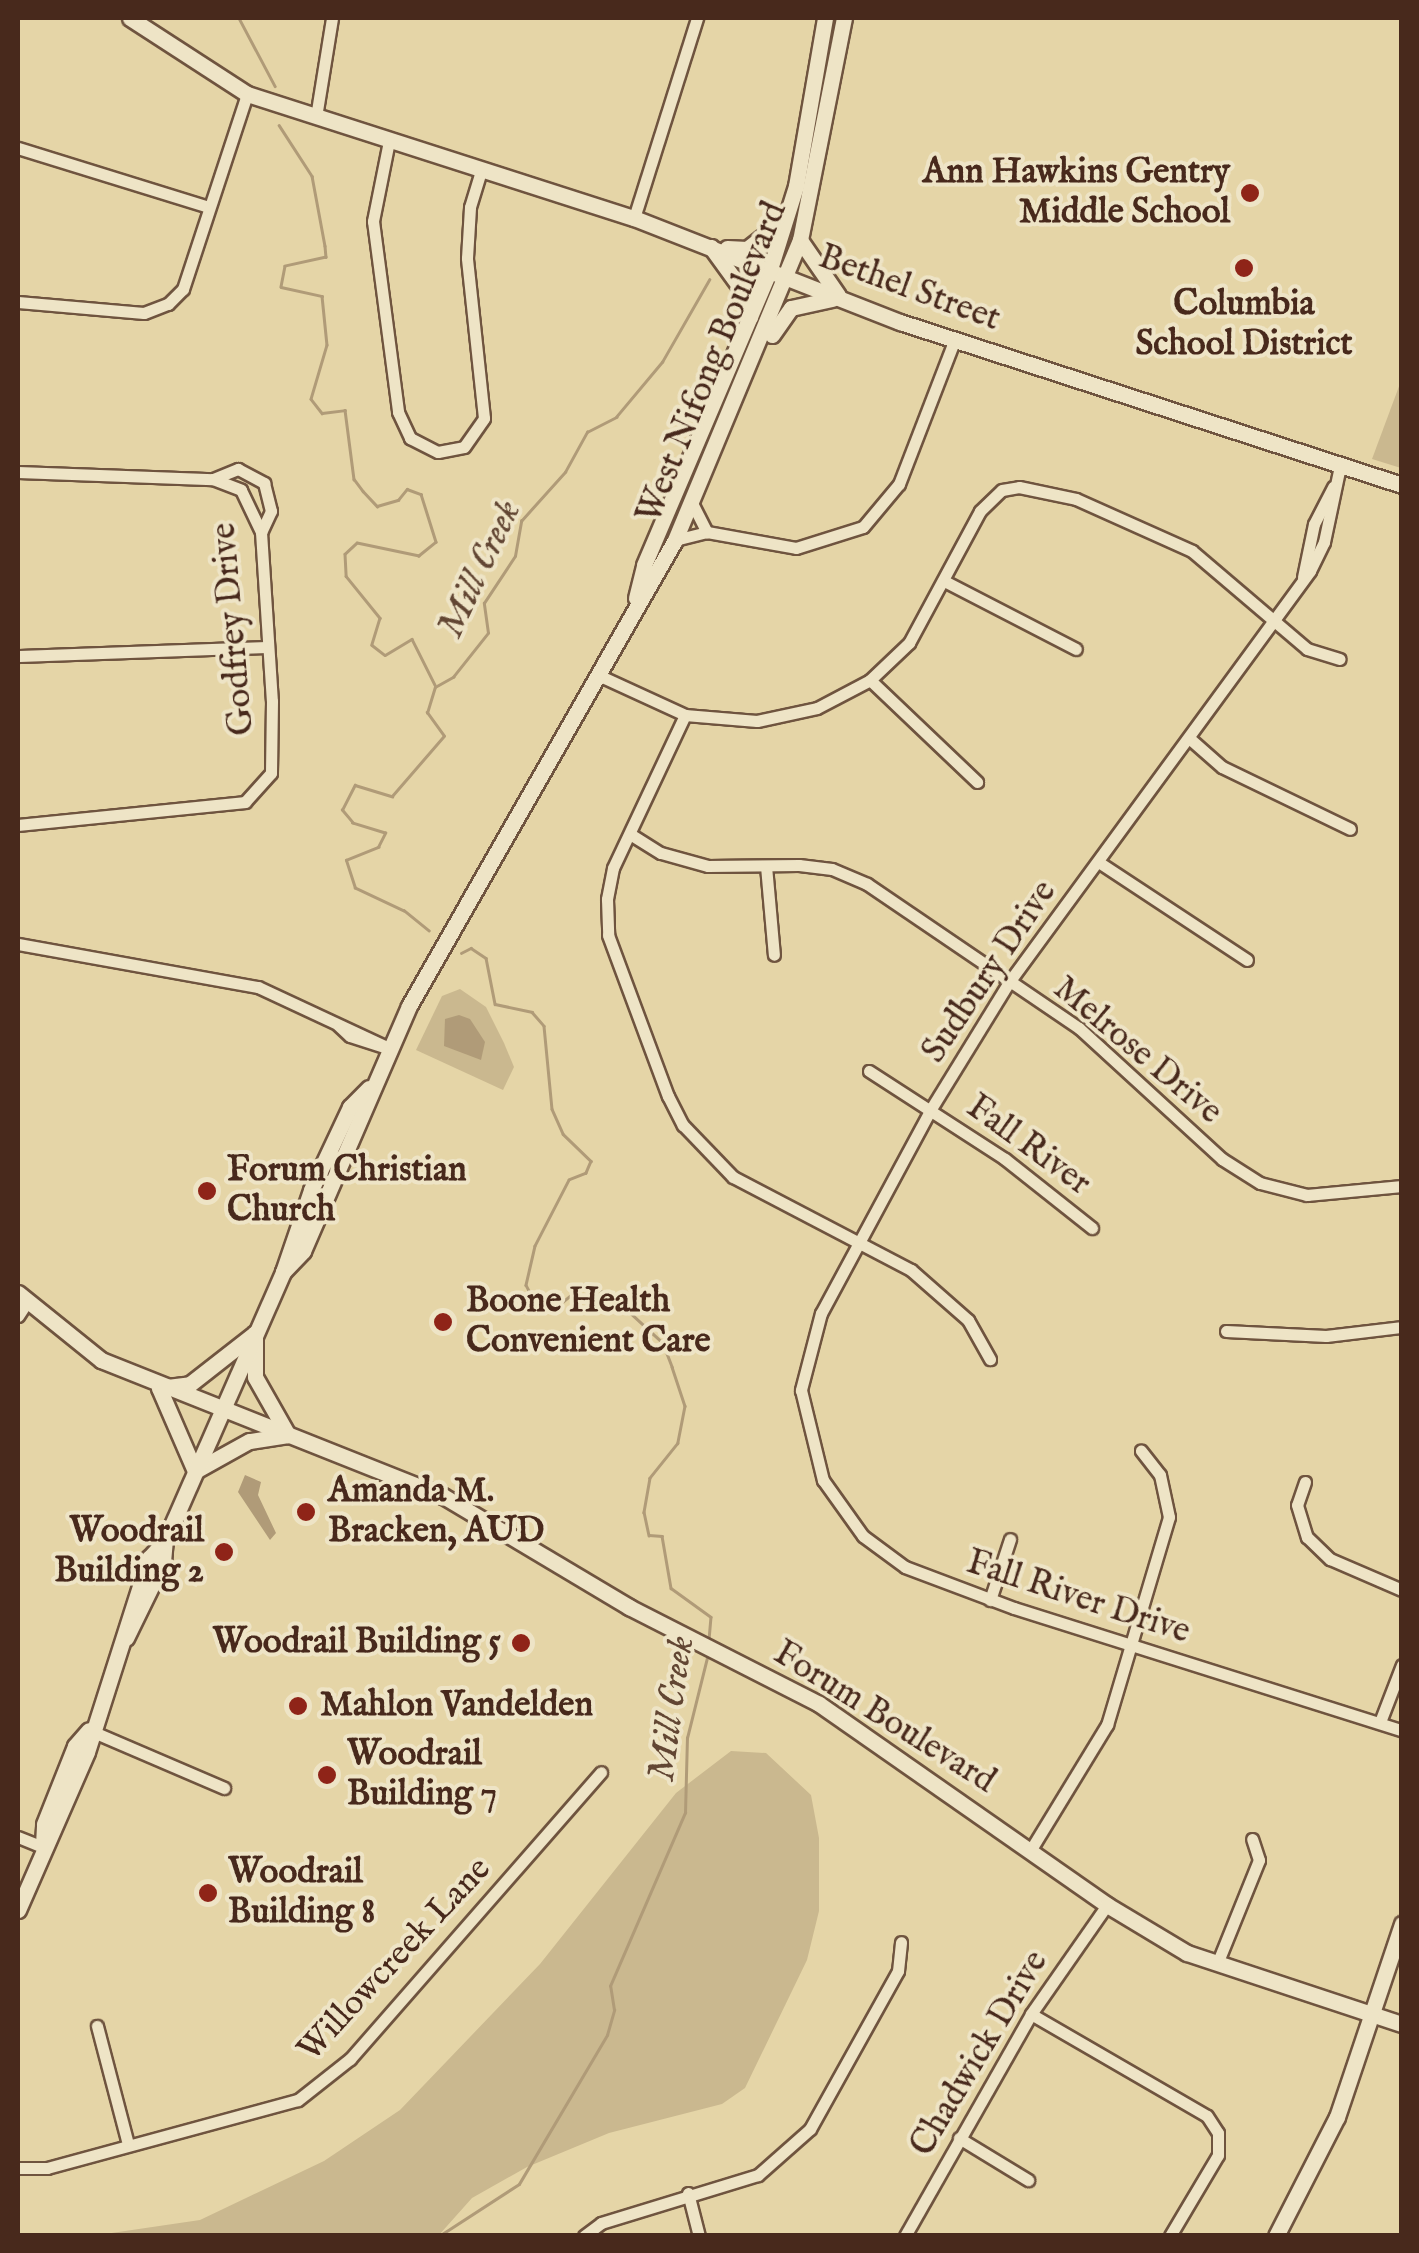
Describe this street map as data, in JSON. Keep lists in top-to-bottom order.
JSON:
{
  "streets": {
    "main road": ["Bethel Street", "West Nifong Boulevard", "Forum Boulevard"],
    "street": [
      "Godfrey Drive",
      "Sudbury Drive",
      "Melrose Drive",
      "Fall River",
      "Fall River Drive",
      "Willowcreek Lane",
      "Chadwick Drive"
    ]
  },
  "crossings": [
    ["Bethel Street", "West Nifong Boulevard"],
    ["Bethel Street", "Sudbury Drive"],
    ["West Nifong Boulevard", "Forum Boulevard"],
    ["Sudbury Drive", "Melrose Drive"],
    ["Sudbury Drive", "Fall River"],
    ["Sudbury Drive", "Fall River Drive"],
    ["Forum Boulevard", "Chadwick Drive"]
  ],
  "water": ["Mill Creek"],
  "places": [
    "Ann Hawkins Gentry Middle School",
    "Columbia School District",
    "Forum Christian Church",
    "Boone Health Convenient Care",
    "Amanda M. Bracken, AUD",
    "Woodrail Building 2",
    "Woodrail Building 5",
    "Mahlon Vandelden",
    "Woodrail Building 7",
    "Woodrail Building 8"
  ]
}
